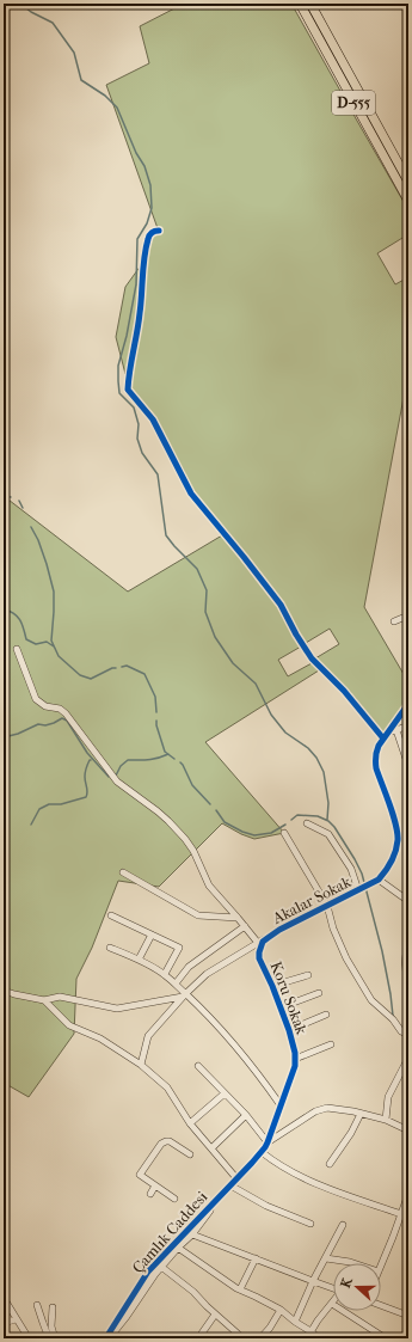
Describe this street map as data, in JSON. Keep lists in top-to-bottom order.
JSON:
{
  "streets": {
    "highway": ["D-555"],
    "street": ["Akalar Sokak", "Koru Sokak", "Çamlık Caddesi"]
  },
  "crossings": [
    ["Akalar Sokak", "Koru Sokak"],
    ["Koru Sokak", "Çamlık Caddesi"]
  ],
  "north": "left"
}
